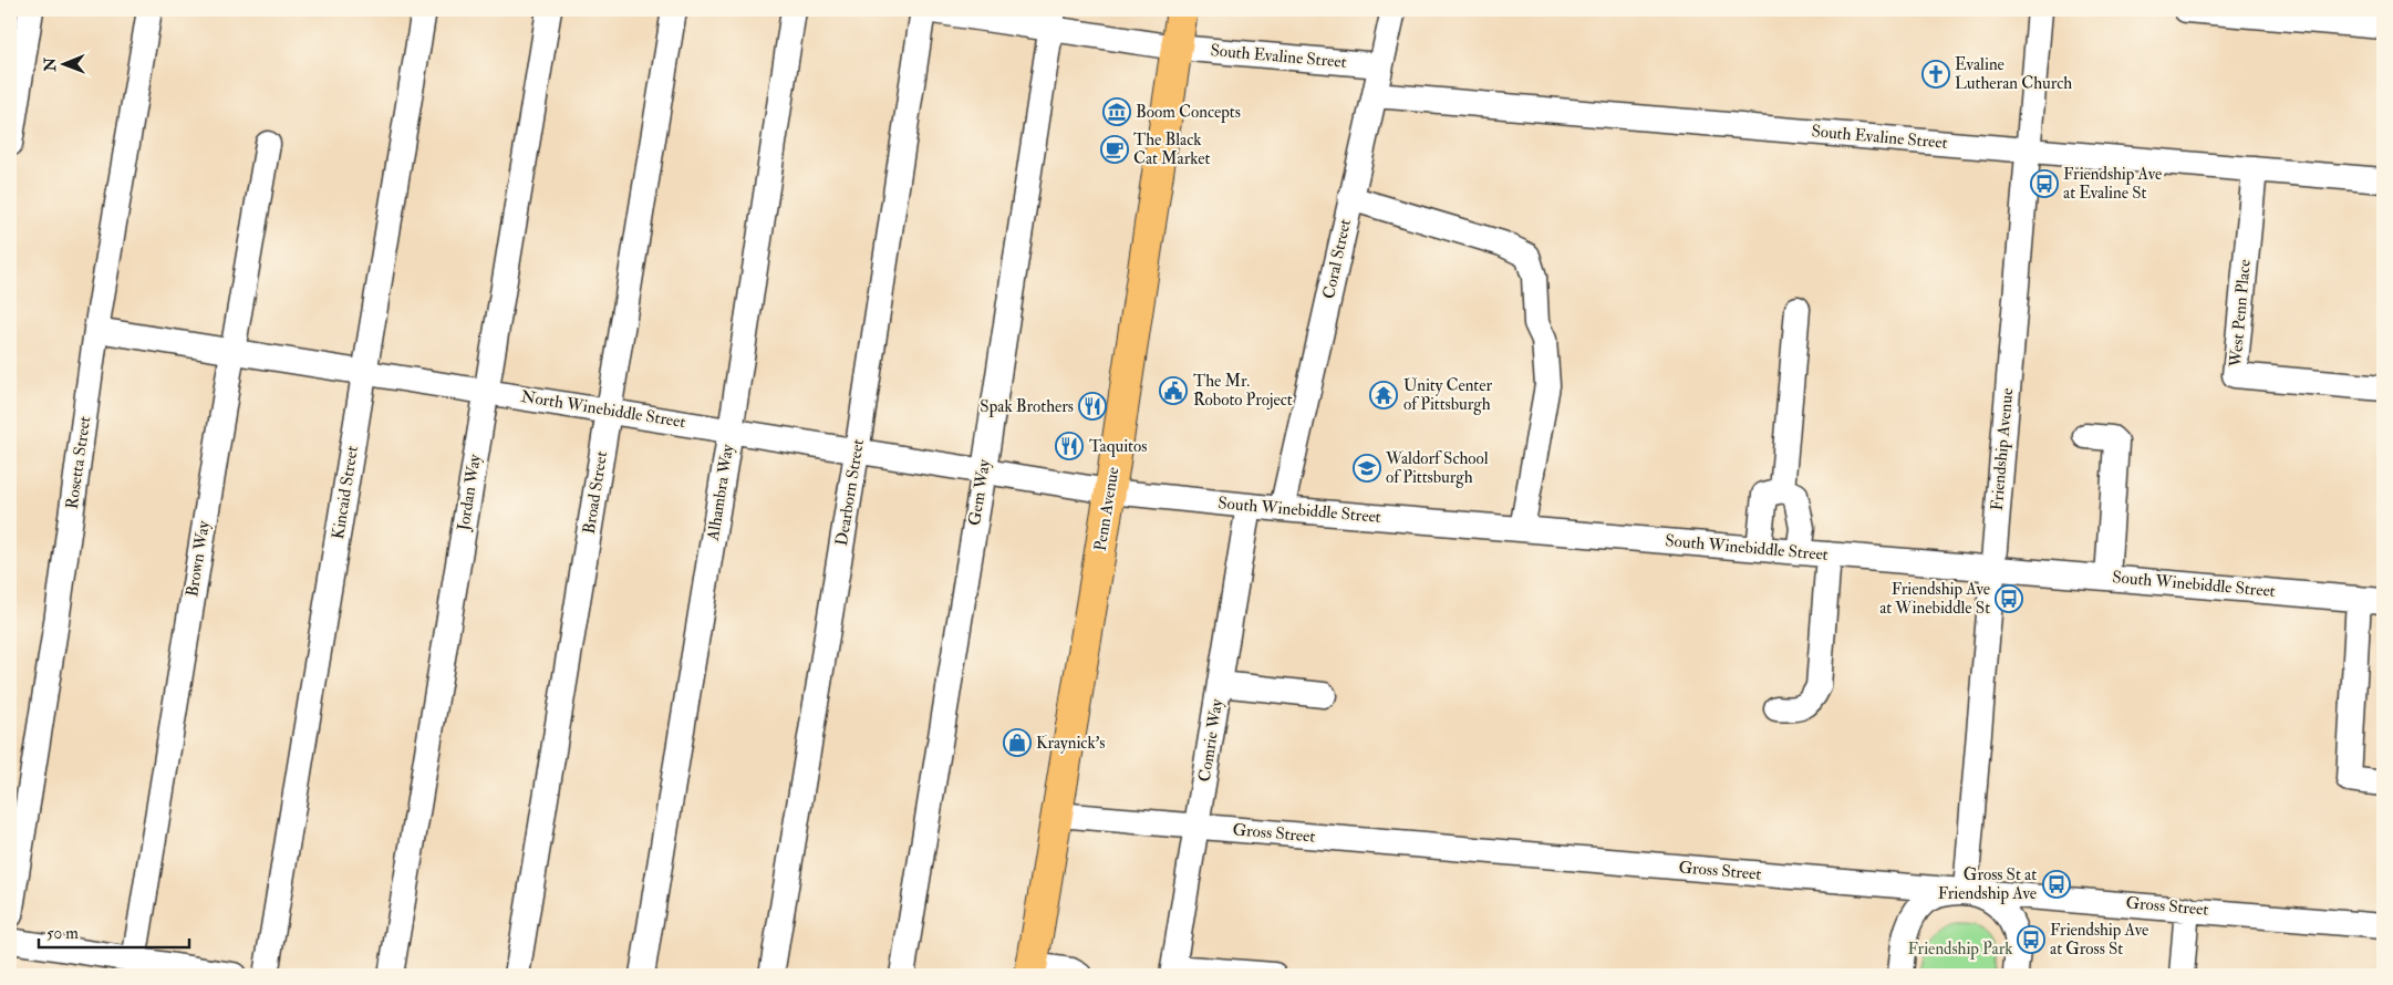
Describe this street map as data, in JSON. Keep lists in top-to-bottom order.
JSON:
{
  "streets": {
    "main road": ["Penn Avenue"],
    "street": [
      "South Evaline Street",
      "Coral Street",
      "West Penn Place",
      "North Winebiddle Street",
      "Friendship Avenue",
      "Rosetta Street",
      "Kincaid Street",
      "Jordan Way",
      "Broad Street",
      "Alhambra Way",
      "Dearborn Street",
      "Gem Way",
      "South Winebiddle Street",
      "Brown Way",
      "Comrie Way",
      "Gross Street"
    ]
  },
  "crossings": [
    ["South Evaline Street", "Coral Street"],
    ["South Evaline Street", "West Penn Place"],
    ["South Evaline Street", "Friendship Avenue"],
    ["South Evaline Street", "Dearborn Street"],
    ["South Evaline Street", "Gem Way"],
    ["South Evaline Street", "Penn Avenue"],
    ["Coral Street", "South Winebiddle Street"],
    ["North Winebiddle Street", "Rosetta Street"],
    ["North Winebiddle Street", "Kincaid Street"],
    ["North Winebiddle Street", "Jordan Way"],
    ["North Winebiddle Street", "Broad Street"],
    ["North Winebiddle Street", "Alhambra Way"],
    ["North Winebiddle Street", "Dearborn Street"],
    ["North Winebiddle Street", "Gem Way"],
    ["North Winebiddle Street", "Penn Avenue"],
    ["North Winebiddle Street", "South Winebiddle Street"],
    ["North Winebiddle Street", "Brown Way"],
    ["Friendship Avenue", "South Winebiddle Street"],
    ["Friendship Avenue", "Gross Street"],
    ["Penn Avenue", "South Winebiddle Street"],
    ["Penn Avenue", "Gross Street"],
    ["South Winebiddle Street", "Comrie Way"],
    ["Comrie Way", "Gross Street"]
  ],
  "parks": ["Friendship Park"],
  "places": {
    "church": ["Evaline Lutheran Church"],
    "museum": ["Boom Concepts"],
    "cafe": ["The Black Cat Market"],
    "bus stop": [
      "Friendship Ave at Evaline St",
      "Friendship Ave at Winebiddle St",
      "Gross St at Friendship Ave",
      "Friendship Ave at Gross St"
    ],
    "public building": ["The Mr. Roboto Project"],
    "temple": ["Unity Center of Pittsburgh"],
    "restaurant": ["Spak Brothers", "Taquitos"],
    "school or university": ["Waldorf School of Pittsburgh"],
    "shop": ["Kraynick's"]
  },
  "scale_bar": "50 m",
  "north": "left"
}
